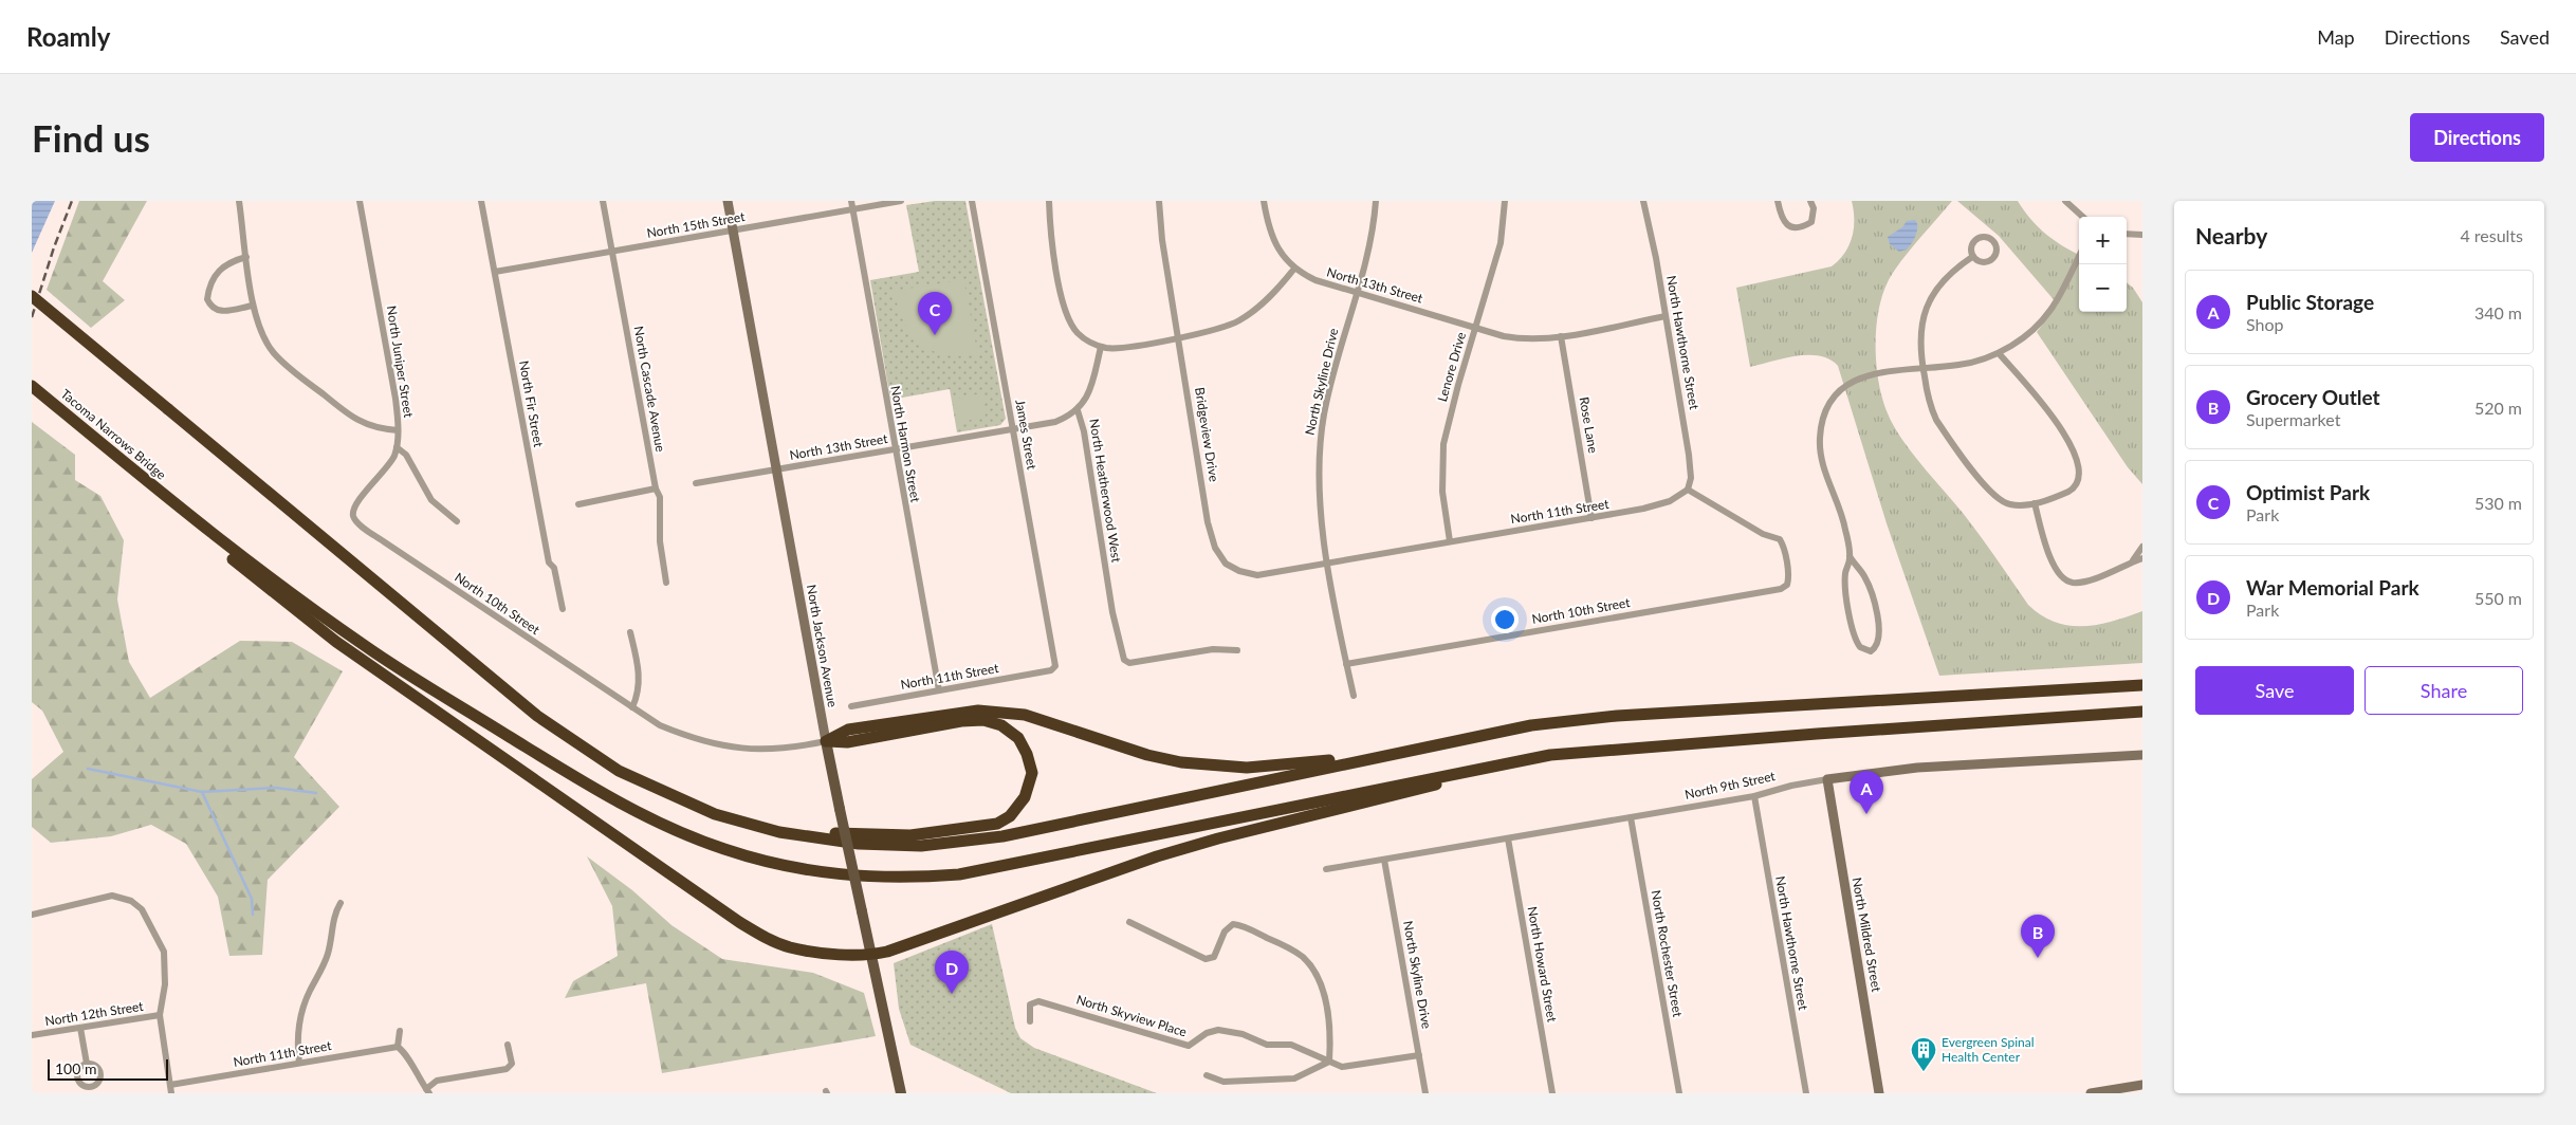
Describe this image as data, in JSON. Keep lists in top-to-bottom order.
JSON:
{
  "streets": {
    "highway": ["Tacoma Narrows Bridge"],
    "main road": ["North Jackson Avenue"],
    "street": [
      "North 15th Street",
      "North 13th Street",
      "North Hawthorne Street",
      "North Juniper Street",
      "Lenore Drive",
      "North Skyline Drive",
      "North Cascade Avenue",
      "North Fir Street",
      "Rose Lane",
      "James Street",
      "Bridgeview Drive",
      "North Harmon Street",
      "North Heatherwood West",
      "North 11th Street",
      "North 10th Street",
      "North 9th Street",
      "North Mildred Street",
      "North Rochester Street",
      "North Howard Street",
      "North 12th Street",
      "North Skyview Place"
    ]
  },
  "crossings": [
    ["North 15th Street", "North Cascade Avenue"],
    ["North 15th Street", "North Fir Street"],
    ["North 15th Street", "North Harmon Street"],
    ["North 15th Street", "North Jackson Avenue"],
    ["North 13th Street", "North Hawthorne Street"],
    ["North 13th Street", "Lenore Drive"],
    ["North 13th Street", "North Skyline Drive"],
    ["North 13th Street", "Rose Lane"],
    ["North 13th Street", "James Street"],
    ["North 13th Street", "North Harmon Street"],
    ["North 13th Street", "North Heatherwood West"],
    ["North 13th Street", "North Jackson Avenue"],
    ["North Hawthorne Street", "North 11th Street"],
    ["North Hawthorne Street", "North 10th Street"],
    ["North Hawthorne Street", "North 9th Street"],
    ["North Juniper Street", "North 10th Street"],
    ["Lenore Drive", "North 11th Street"],
    ["North Skyline Drive", "Bridgeview Drive"],
    ["North Skyline Drive", "North 11th Street"],
    ["North Skyline Drive", "North 10th Street"],
    ["North Skyline Drive", "North 9th Street"],
    ["North Skyline Drive", "North Skyview Place"],
    ["Rose Lane", "North 11th Street"],
    ["James Street", "North 11th Street"],
    ["Bridgeview Drive", "North 11th Street"],
    ["North Harmon Street", "North 11th Street"],
    ["North 11th Street", "North 10th Street"],
    ["North 10th Street", "North Jackson Avenue"],
    ["North 9th Street", "North Mildred Street"],
    ["North 9th Street", "North Rochester Street"],
    ["North 9th Street", "North Howard Street"]
  ],
  "places": {
    "building": ["Evergreen Spinal Health Center"]
  },
  "scale_bar": "100 m",
  "page": {
    "header": "Roamly",
    "nav": ["Map", "Directions", "Saved"],
    "buttons": [
      "Directions",
      ["Save", "Share"]
    ],
    "title": "Find us",
    "heading": ["Nearby", "4 results"],
    "map_buttons": ["+", "−"],
    "list": [
      {
        "mark": "A",
        "name": "Public Storage",
        "note": "Shop",
        "value": "340 m"
      },
      {
        "mark": "B",
        "name": "Grocery Outlet",
        "note": "Supermarket",
        "value": "520 m"
      },
      {
        "mark": "C",
        "name": "Optimist Park",
        "note": "Park",
        "value": "530 m"
      },
      {
        "mark": "D",
        "name": "War Memorial Park",
        "note": "Park",
        "value": "550 m"
      }
    ],
    "pins": [
      "C",
      "A",
      "B",
      "D"
    ],
    "scale": "100 m"
  }
}
